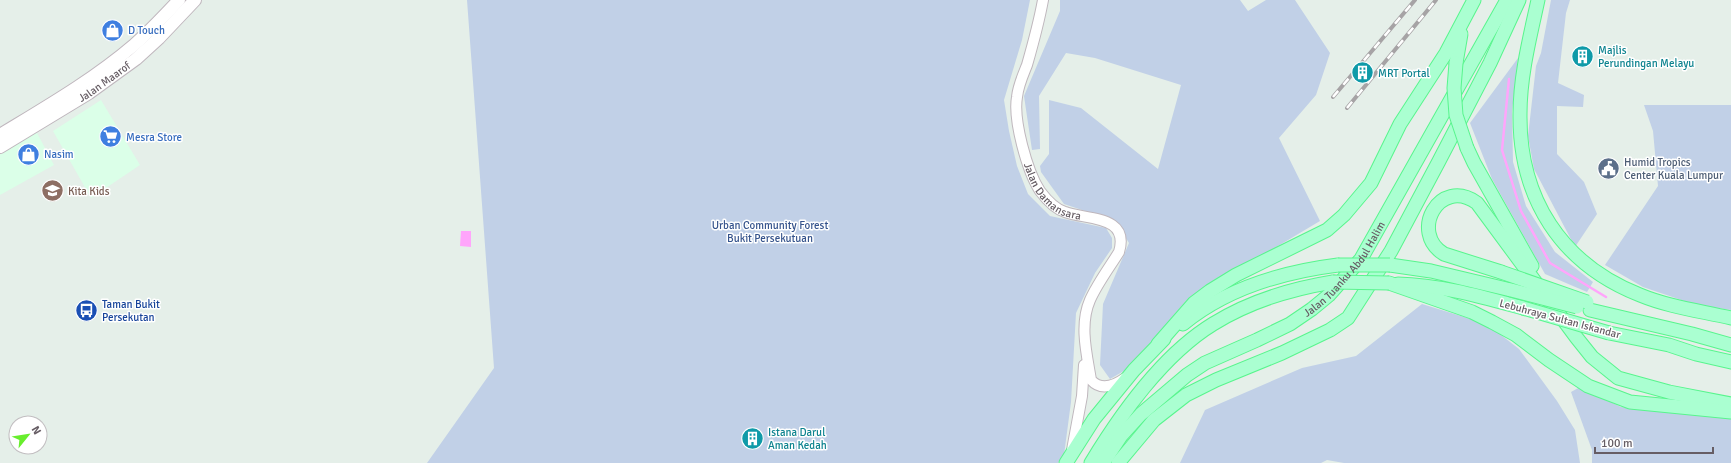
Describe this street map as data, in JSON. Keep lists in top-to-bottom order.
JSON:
{
  "streets": {
    "main road": [
      "Jalan Maarof",
      "Jalan Damansara",
      "Jalan Tuanku Abdul Halim",
      "Lebuhraya Sultan Iskandar"
    ]
  },
  "crossings": [
    ["Jalan Damansara", "Lebuhraya Sultan Iskandar"]
  ],
  "parks": ["Urban Community Forest Bukit Persekutuan"],
  "places": {
    "shop": ["D Touch", "Nasim"],
    "building": ["Majlis Perundingan Melayu", "MRT Portal", "Istana Darul Aman Kedah"],
    "supermarket": ["Mesra Store"],
    "public building": ["Humid Tropics Center Kuala Lumpur"],
    "school or university": ["Kita Kids"],
    "bus stop": ["Taman Bukit Persekutan"]
  },
  "scale_bar": "100 m",
  "north": "top right"
}
